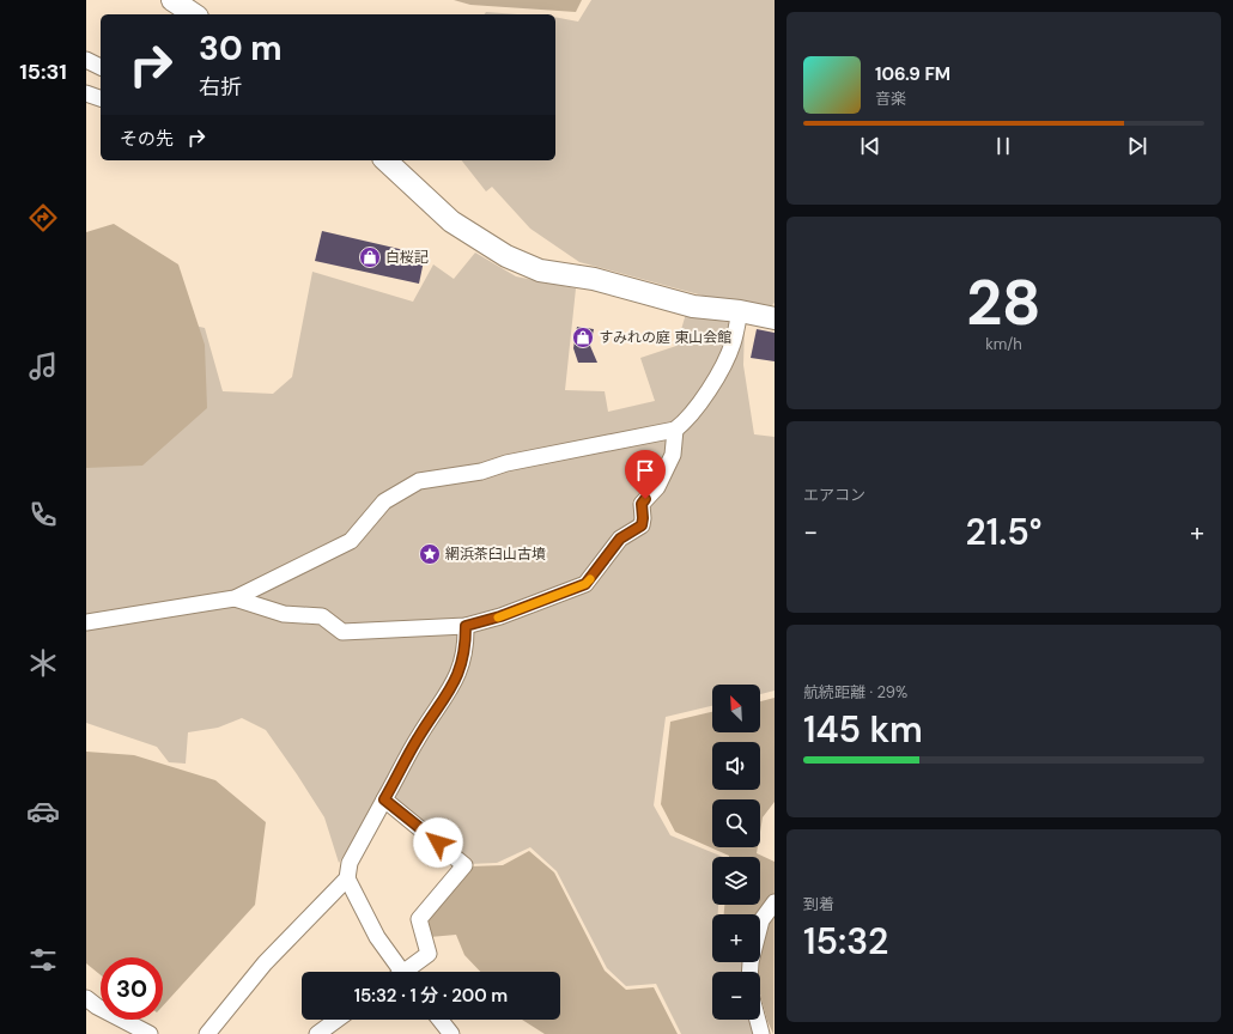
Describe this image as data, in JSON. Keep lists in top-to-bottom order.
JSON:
{
  "places": {
    "shop": ["白桜記", "すみれの庭 東山会館"],
    "place": ["網浜茶臼山古墳"]
  },
  "north": "top left",
  "page": {
    "tabs": "15:31",
    "turn": ["30 m", "右折"],
    "song": ["106.9 FM", "音楽"],
    "then": "その先",
    "tile": [
      ["28", "km/h"],
      "エアコン",
      ["航続距離 · 29%", "145 km"],
      ["到着", "15:32"]
    ],
    "heat": ["−", "21.5°", "+"],
    "map_buttons": ["+", "−"],
    "limit": "30",
    "trip": "15:32 · 1 分 · 200 m"
  }
}
